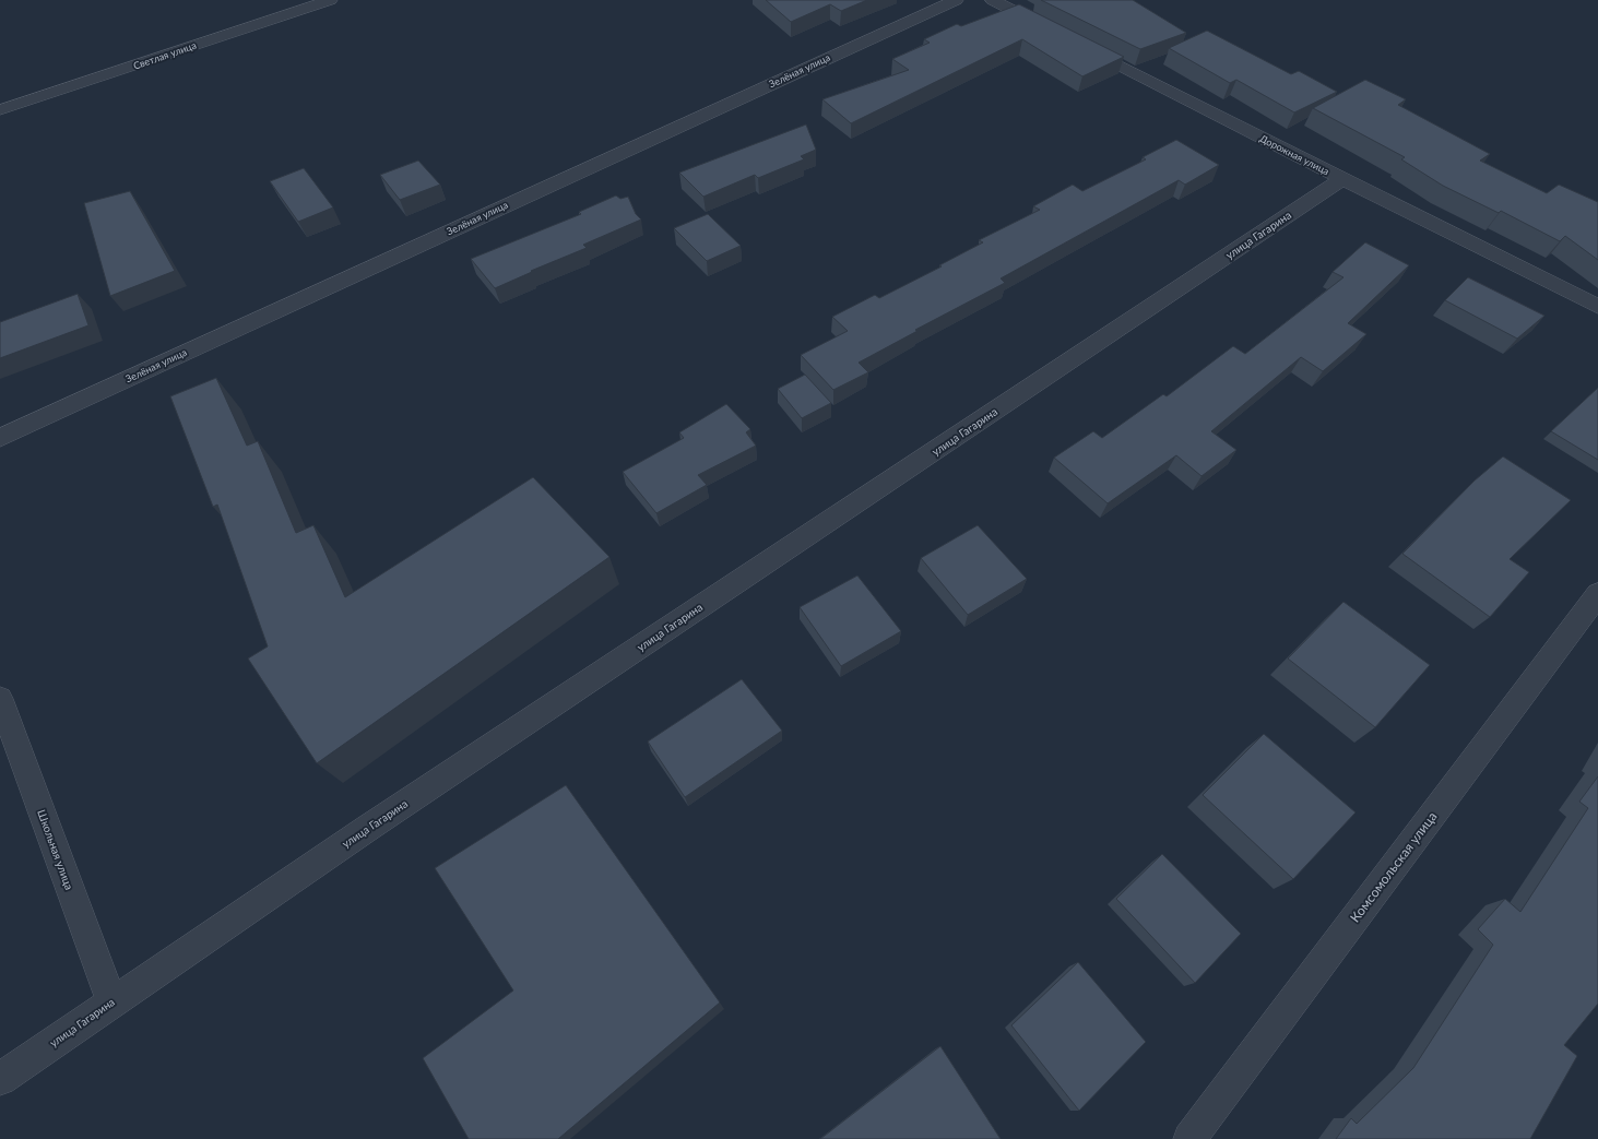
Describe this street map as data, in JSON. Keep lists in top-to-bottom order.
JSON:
{
  "streets": {
    "street": [
      "Светлая улица",
      "Зелёная улица",
      "Дорожная улица",
      "улица Гагарина",
      "Школьная улица",
      "Комсомольская улица"
    ]
  },
  "crossings": [
    ["Дорожная улица", "улица Гагарина"],
    ["улица Гагарина", "Школьная улица"]
  ]
}
